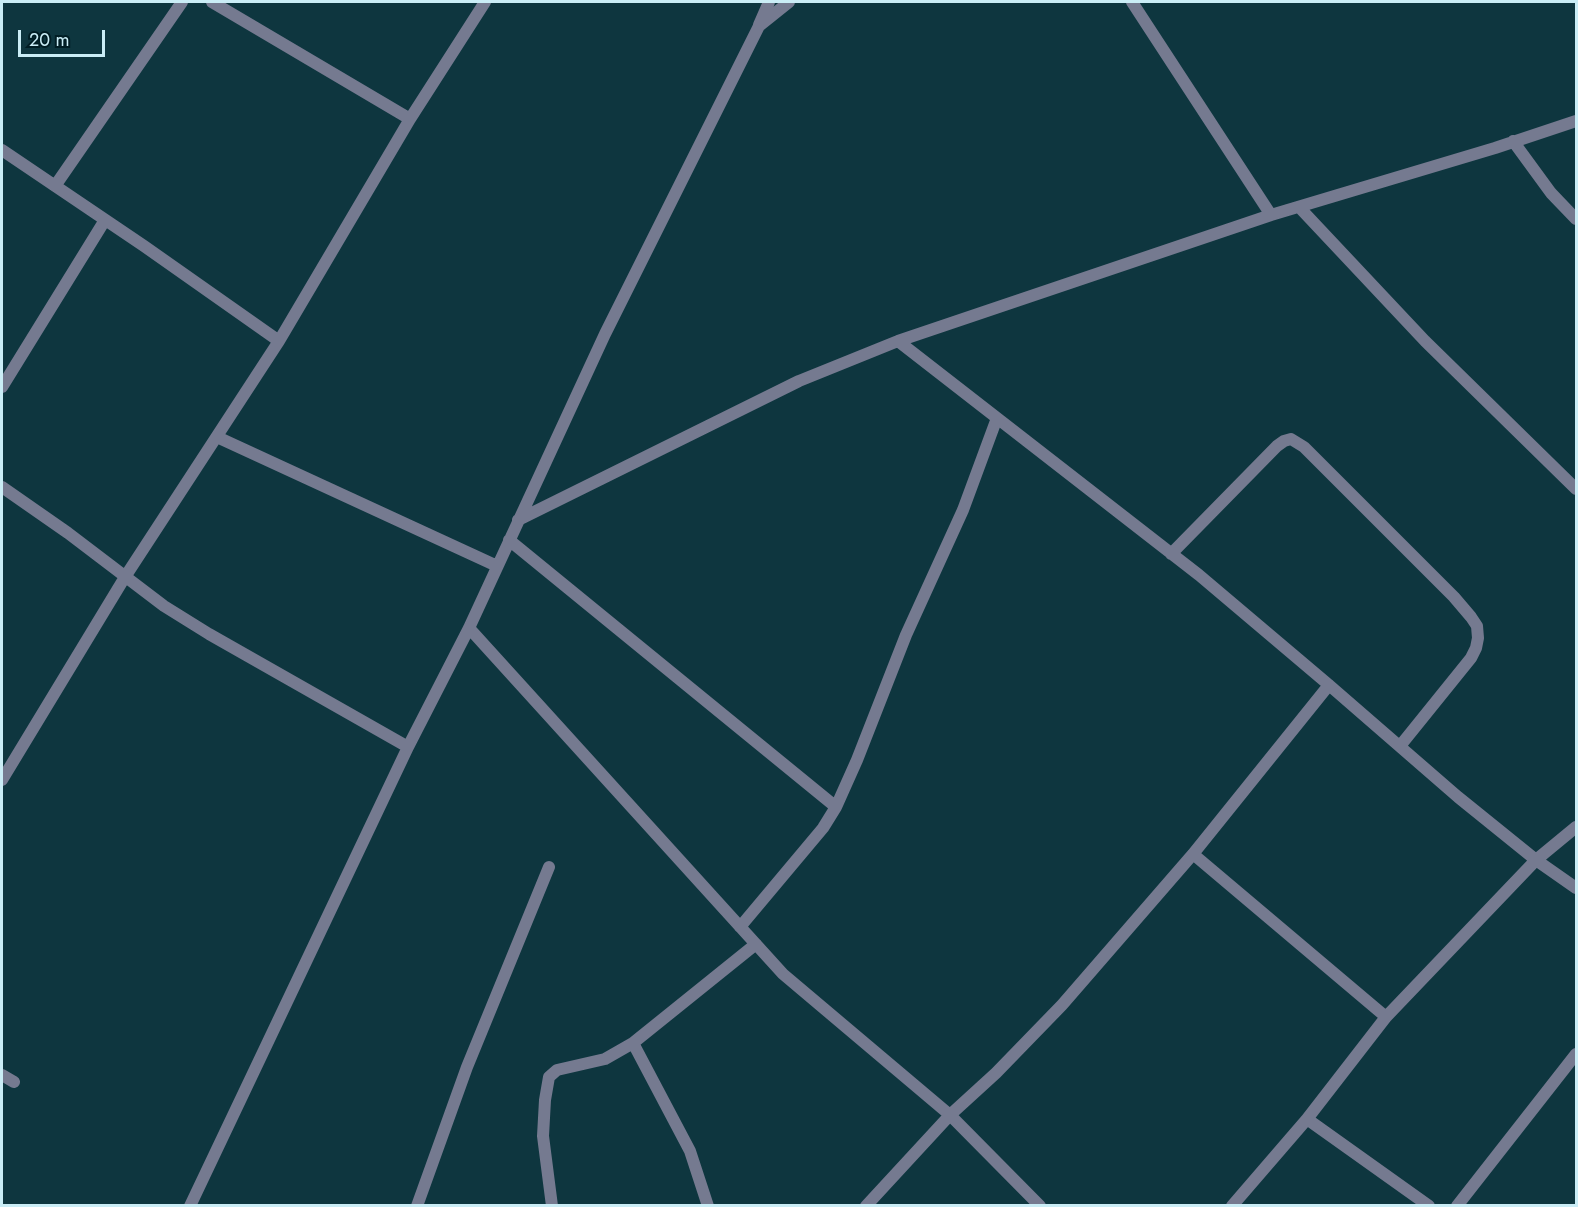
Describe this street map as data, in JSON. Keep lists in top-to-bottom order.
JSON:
{
  "scale_bar": "20 m"
}
